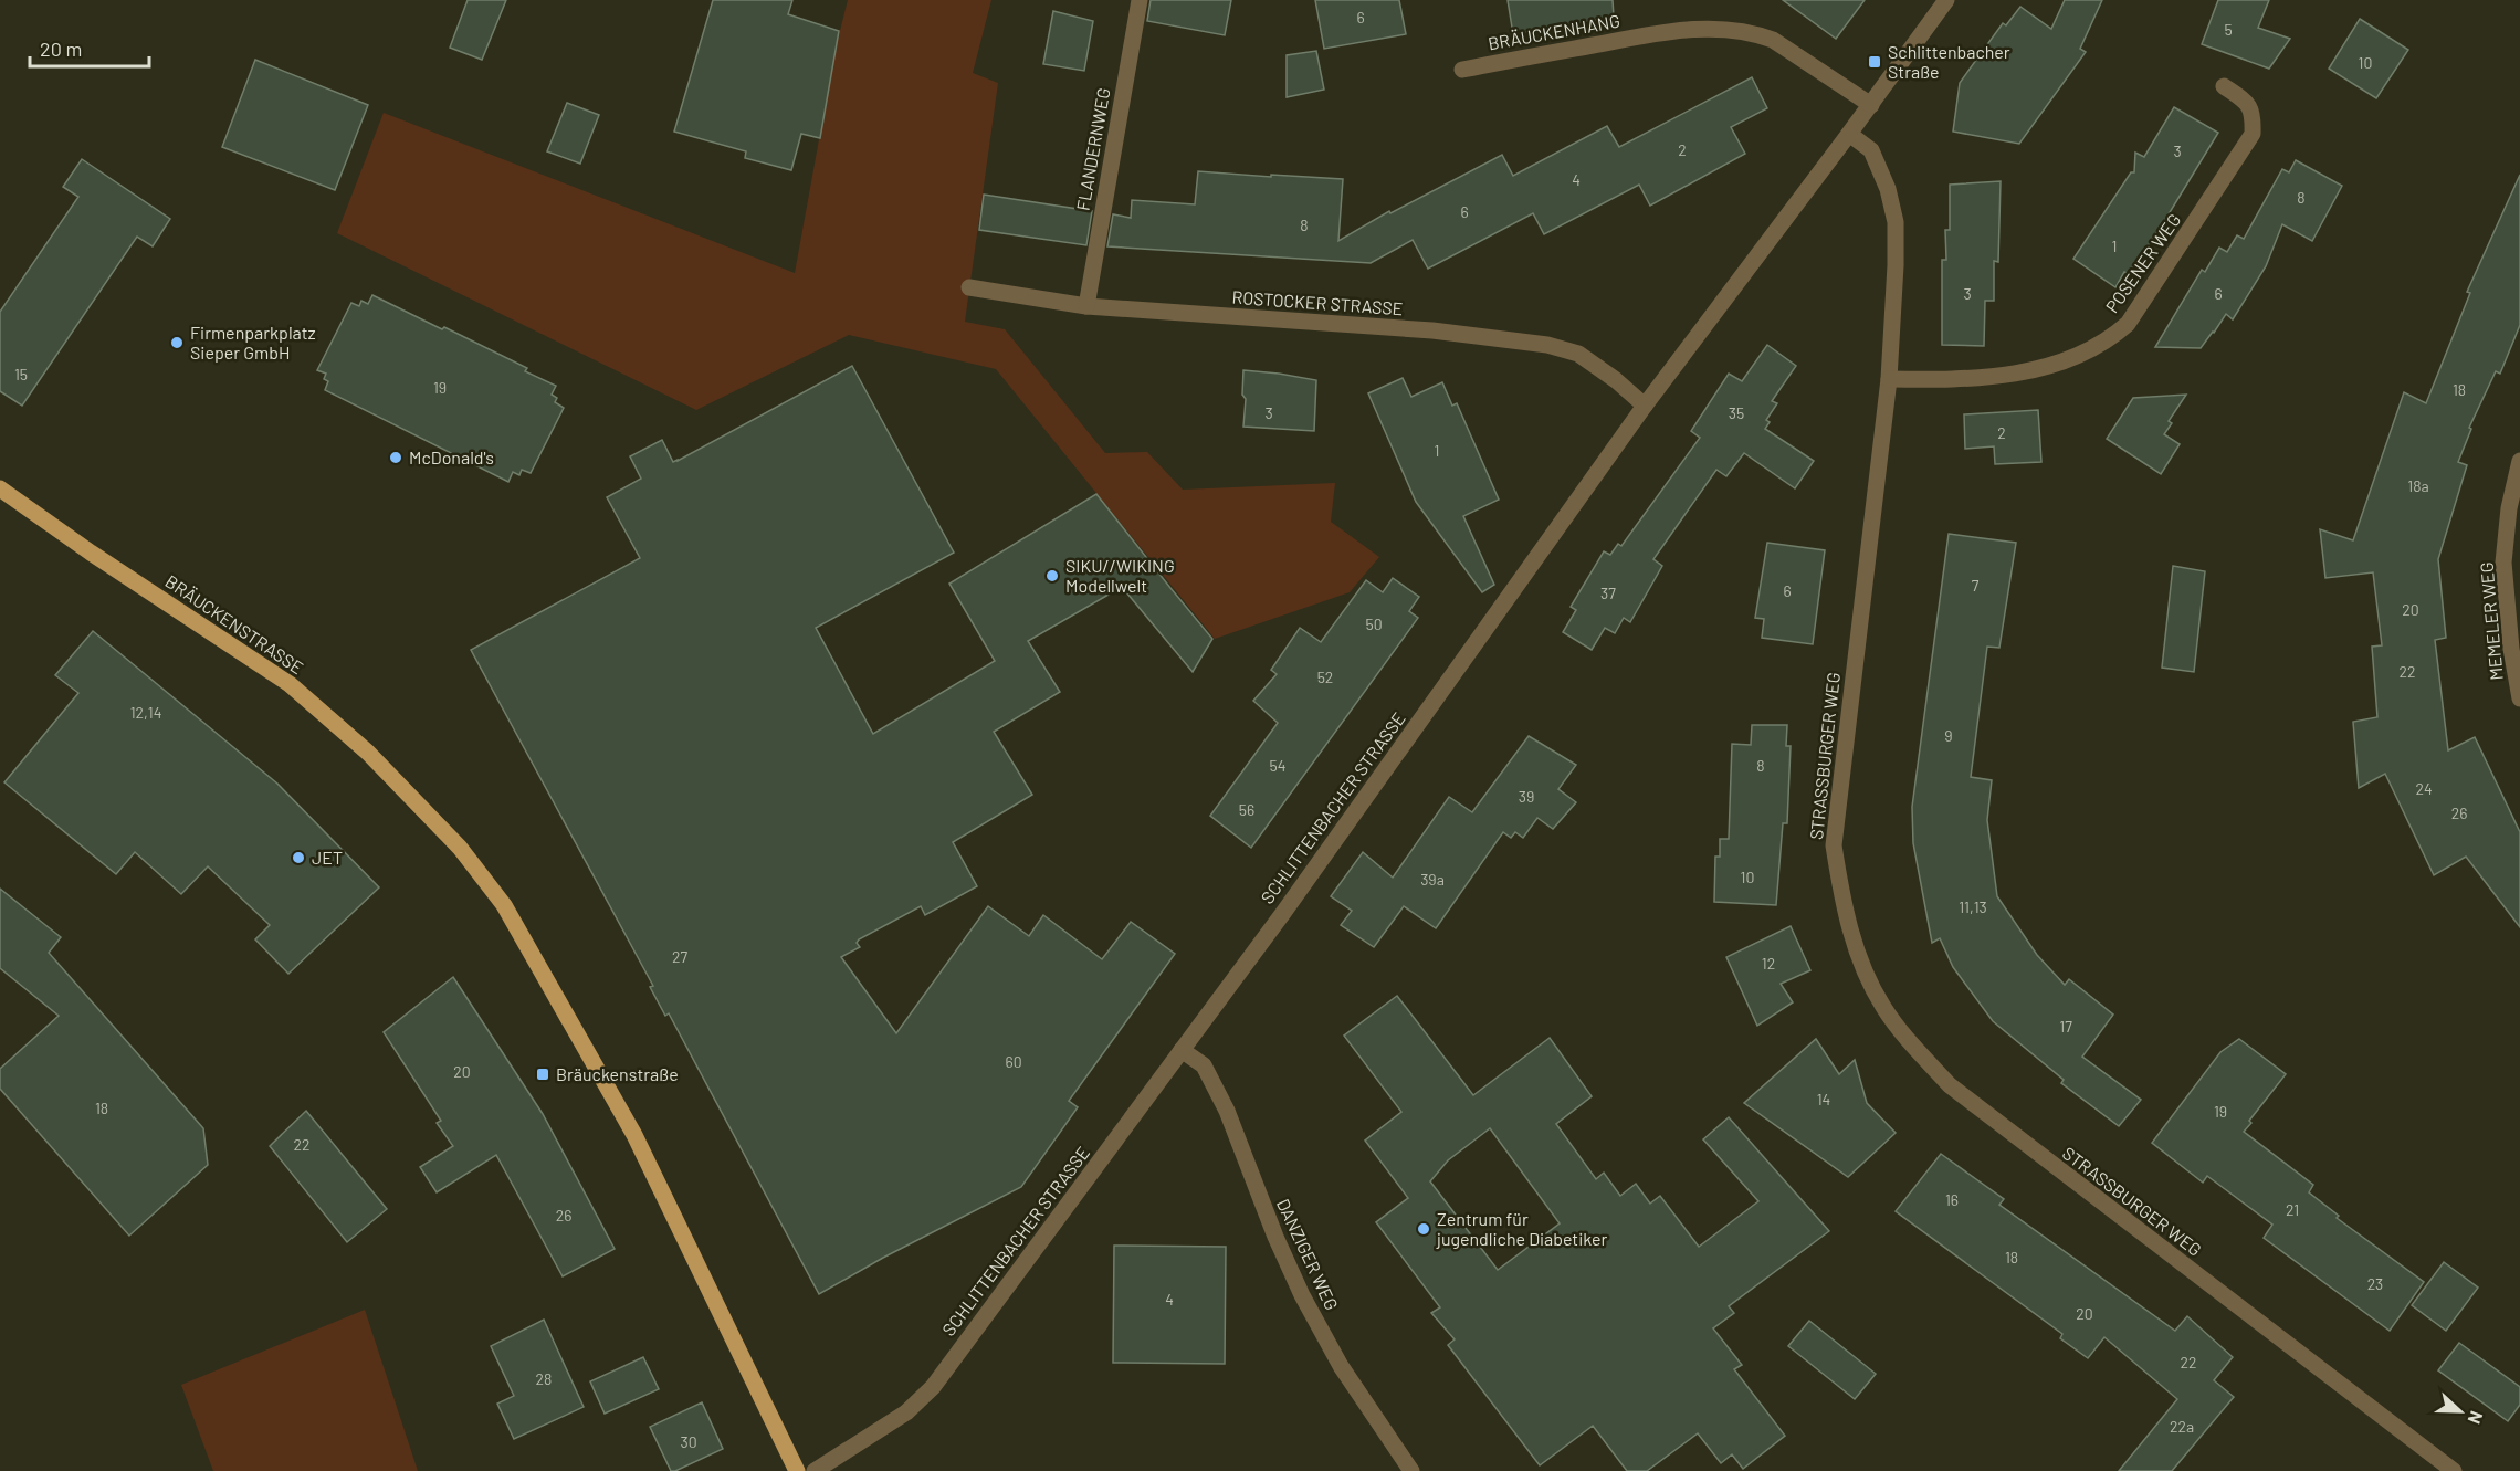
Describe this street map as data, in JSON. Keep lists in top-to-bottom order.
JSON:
{
  "streets": {
    "main road": ["BRÄUCKENSTRASSE"],
    "street": [
      "BRÄUCKENHANG",
      "FLANDERNWEG",
      "POSENER WEG",
      "ROSTOCKER STRASSE",
      "MEMELER WEG",
      "STRASSBURGER WEG",
      "SCHLITTENBACHER STRASSE",
      "DANZIGER WEG"
    ]
  },
  "crossings": [
    ["FLANDERNWEG", "ROSTOCKER STRASSE"],
    ["POSENER WEG", "STRASSBURGER WEG"],
    ["ROSTOCKER STRASSE", "SCHLITTENBACHER STRASSE"],
    ["STRASSBURGER WEG", "SCHLITTENBACHER STRASSE"],
    ["SCHLITTENBACHER STRASSE", "DANZIGER WEG"]
  ],
  "places": {
    "transit": ["Schlittenbacher Straße", "Bräuckenstraße"],
    "other": [
      "Firmenparkplatz Sieper GmbH",
      "McDonald's",
      "SIKU//WIKING Modellwelt",
      "JET",
      "Zentrum für jugendliche Diabetiker"
    ]
  },
  "house_numbers": [
    "6",
    "5",
    "10",
    "2",
    "3",
    "4",
    "8",
    "6",
    "8",
    "1",
    "3",
    "6",
    "15",
    "19",
    "18",
    "3",
    "35",
    "2",
    "1",
    "18a",
    "7",
    "6",
    "37",
    "20",
    "50",
    "22",
    "52",
    "12,14",
    "9",
    "54",
    "8",
    "24",
    "39",
    "56",
    "26",
    "10",
    "39a",
    "11,13",
    "27",
    "12",
    "17",
    "60",
    "20",
    "14",
    "18",
    "19",
    "22",
    "16",
    "21",
    "26",
    "18",
    "23",
    "4",
    "20",
    "22",
    "28",
    "22a",
    "30"
  ],
  "scale_bar": "20 m",
  "north": "right"
}
